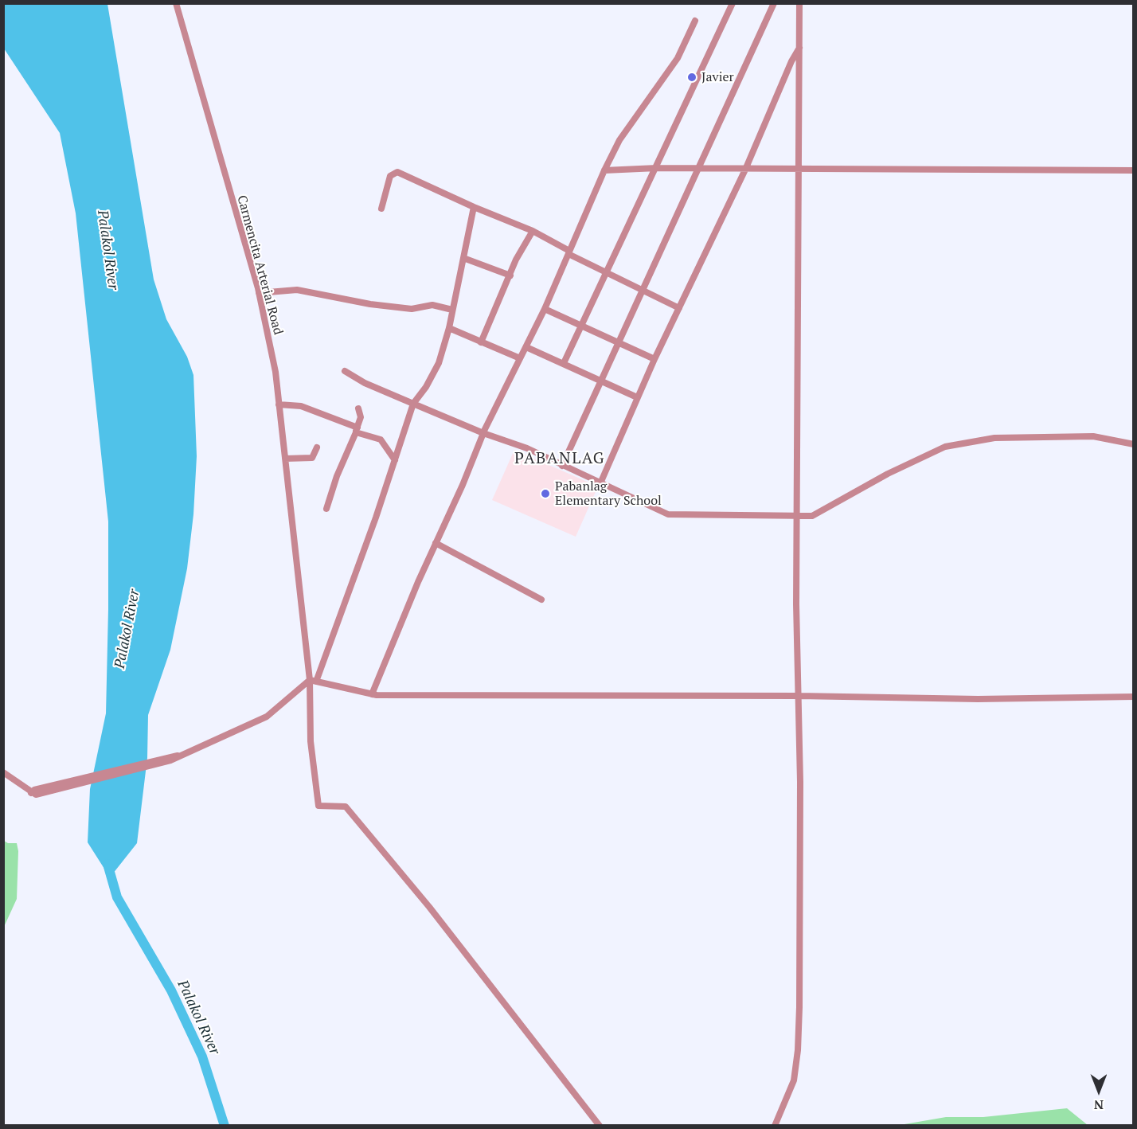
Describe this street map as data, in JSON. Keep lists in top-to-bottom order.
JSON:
{
  "streets": {
    "street": ["Carmencita Arterial Road"]
  },
  "districts": ["PABANLAG"],
  "water": ["Palakol River"],
  "places": ["Javier", "Pabanlag Elementary School"],
  "north": "bottom"
}
